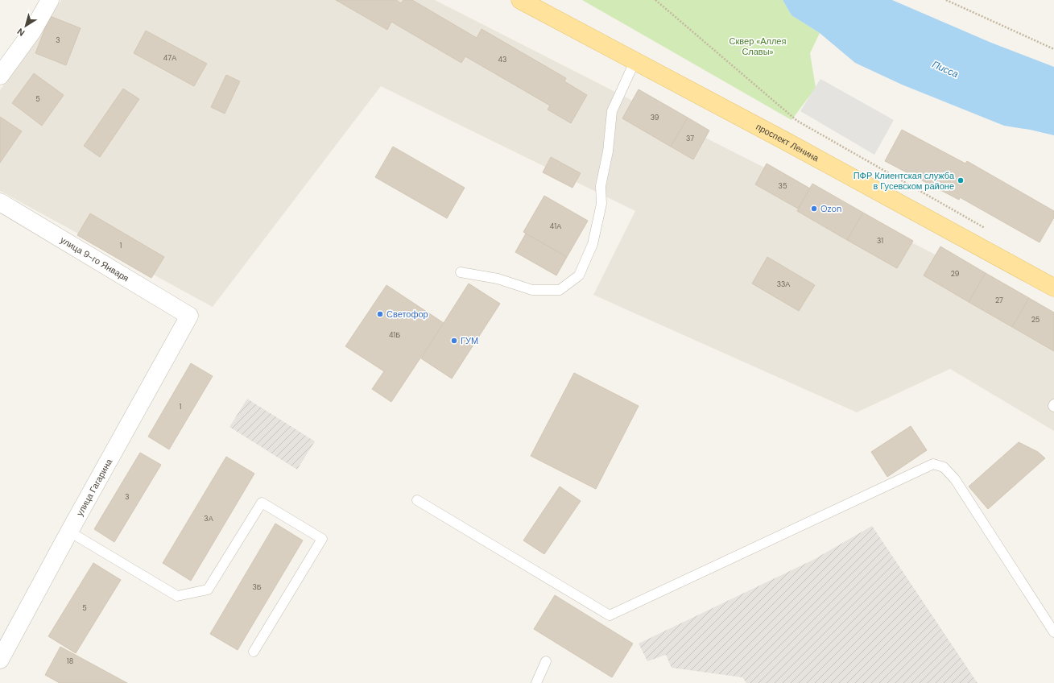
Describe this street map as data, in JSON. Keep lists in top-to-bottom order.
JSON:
{
  "streets": {
    "main road": ["проспект Ленина"],
    "street": ["улица 9-го Января", "улица Гагарина"]
  },
  "crossings": [
    ["улица 9-го Января", "улица Гагарина"]
  ],
  "water": ["Писса"],
  "parks": ["Сквер «Аллея Славы»"],
  "places": [
    "ПФР Клиентская служба в Гусевском районе",
    "Ozon",
    "Светофор",
    "ГУМ"
  ],
  "house_numbers": [
    "3",
    "47А",
    "43",
    "5",
    "39",
    "37",
    "35",
    "41А",
    "31",
    "1",
    "29",
    "33А",
    "27",
    "25",
    "41Б",
    "1",
    "3",
    "3А",
    "3Б",
    "5",
    "18"
  ],
  "north": "bottom left"
}
